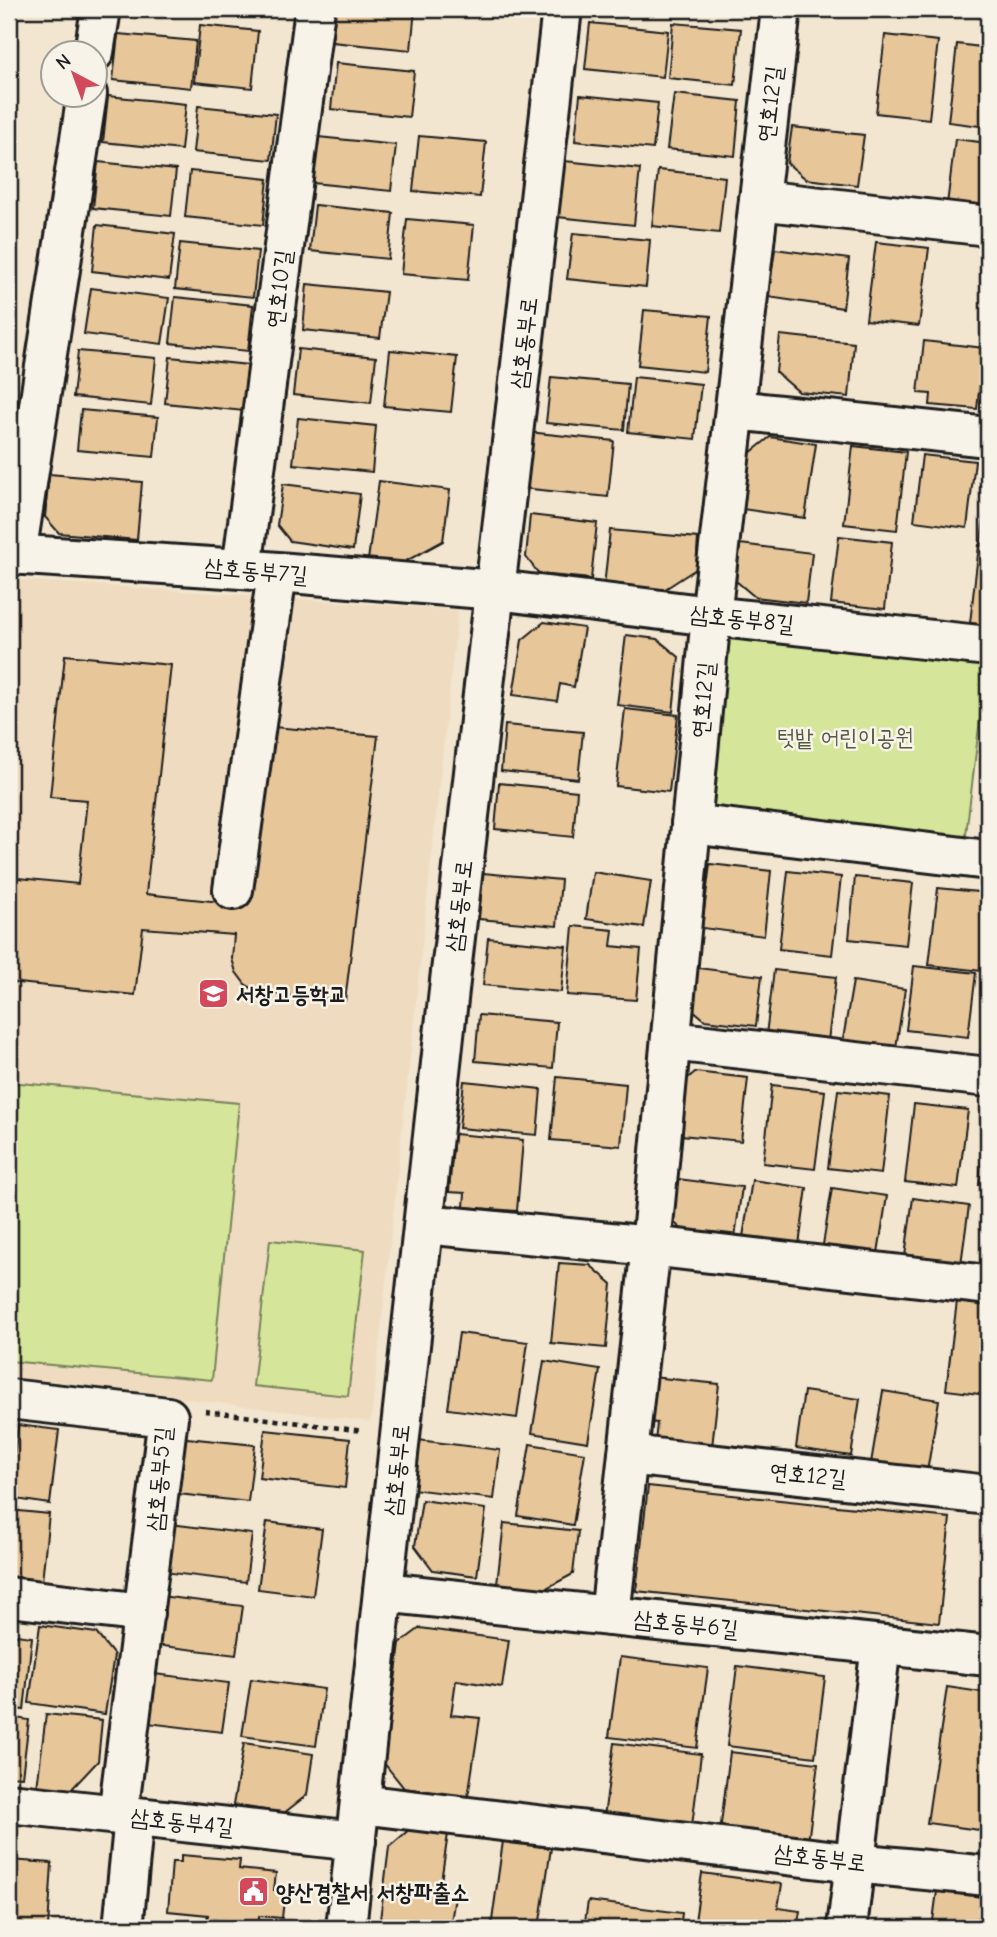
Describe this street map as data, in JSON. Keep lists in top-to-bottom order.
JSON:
{
  "streets": {
    "street": [
      "연호12길",
      "연호10길",
      "삼호동부로",
      "삼호동부7길",
      "삼호동부8길",
      "삼호동부5길",
      "삼호동부6길",
      "삼호동부4길"
    ]
  },
  "crossings": [
    ["연호12길", "삼호동부8길"],
    ["연호12길", "삼호동부6길"],
    ["연호10길", "삼호동부7길"],
    ["삼호동부로", "삼호동부7길"],
    ["삼호동부로", "삼호동부8길"],
    ["삼호동부로", "삼호동부6길"],
    ["삼호동부로", "삼호동부4길"],
    ["삼호동부7길", "삼호동부8길"],
    ["삼호동부5길", "삼호동부4길"]
  ],
  "parks": ["텃밭 어린이공원"],
  "places": {
    "school or university": ["서창고등학교"],
    "public building": ["양산경찰서 서창파출소"]
  },
  "north": "top left"
}
